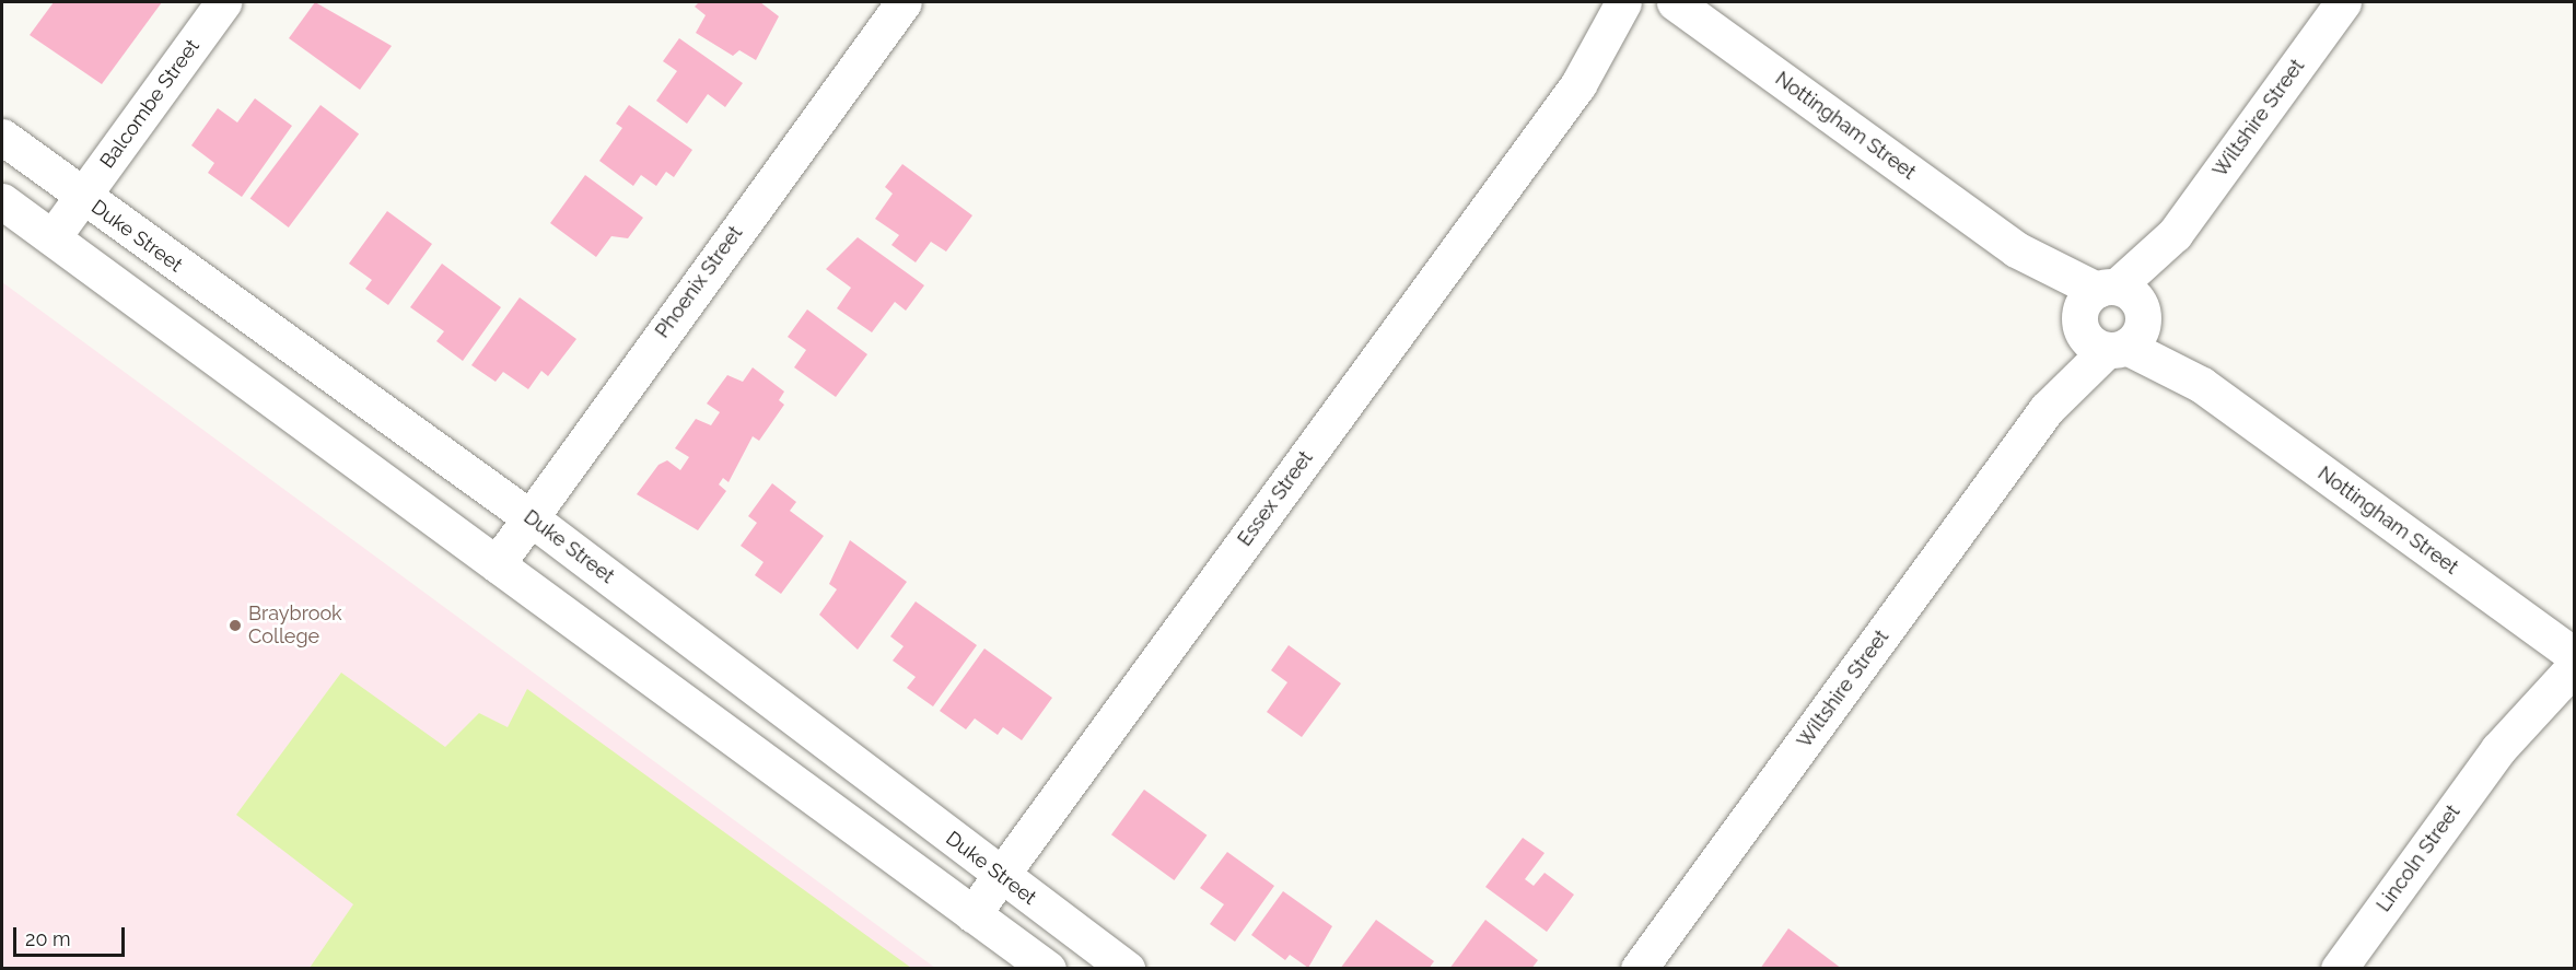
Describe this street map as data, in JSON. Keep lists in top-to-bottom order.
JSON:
{
  "streets": {
    "street": [
      "Balcombe Street",
      "Wiltshire Street",
      "Nottingham Street",
      "Duke Street",
      "Phoenix Street",
      "Essex Street",
      "Lincoln Street"
    ]
  },
  "crossings": [
    ["Balcombe Street", "Duke Street"],
    ["Wiltshire Street", "Nottingham Street"],
    ["Nottingham Street", "Lincoln Street"],
    ["Duke Street", "Phoenix Street"],
    ["Duke Street", "Essex Street"]
  ],
  "places": ["Braybrook College"],
  "scale_bar": "20 m"
}
